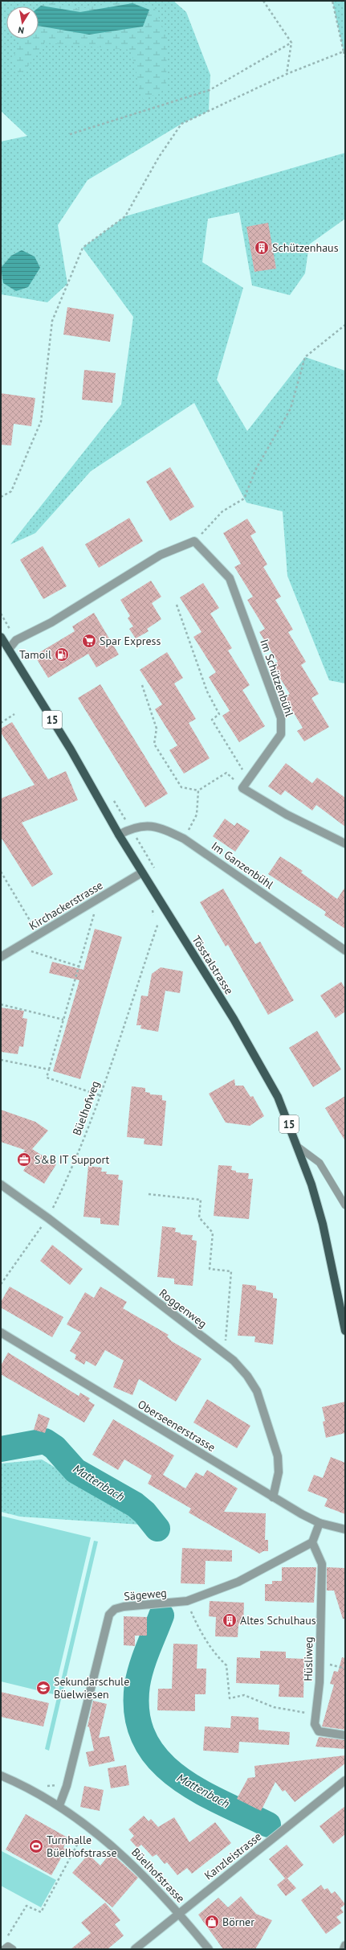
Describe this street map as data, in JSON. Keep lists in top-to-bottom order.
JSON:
{
  "streets": {
    "main road": ["15", "Tösstalstrasse"],
    "street": [
      "Im Schützenbühl",
      "Im Ganzenbühl",
      "Kirchackerstrasse",
      "Roggenweg",
      "Oberseenerstrasse",
      "Sägeweg",
      "Hüsliweg",
      "Kanzleistrasse",
      "Büelhofstrasse"
    ],
    "path": ["Büelhofweg"]
  },
  "crossings": [
    ["Im Ganzenbühl", "Tösstalstrasse"],
    ["Kirchackerstrasse", "Tösstalstrasse"],
    ["Büelhofweg", "Roggenweg"],
    ["Roggenweg", "Oberseenerstrasse"],
    ["Sägeweg", "Hüsliweg"],
    ["Sägeweg", "Büelhofstrasse"],
    ["Kanzleistrasse", "Büelhofstrasse"]
  ],
  "water": ["Mattenbach"],
  "places": {
    "building": ["Schützenhaus", "Altes Schulhaus"],
    "supermarket": ["Spar Express"],
    "fuel station": ["Tamoil"],
    "office": ["S&B IT Support"],
    "school or university": ["Sekundarschule Büelwiesen"],
    "sports": ["Turnhalle Büelhofstrasse"],
    "shop": ["Börner"]
  },
  "north": "bottom"
}
